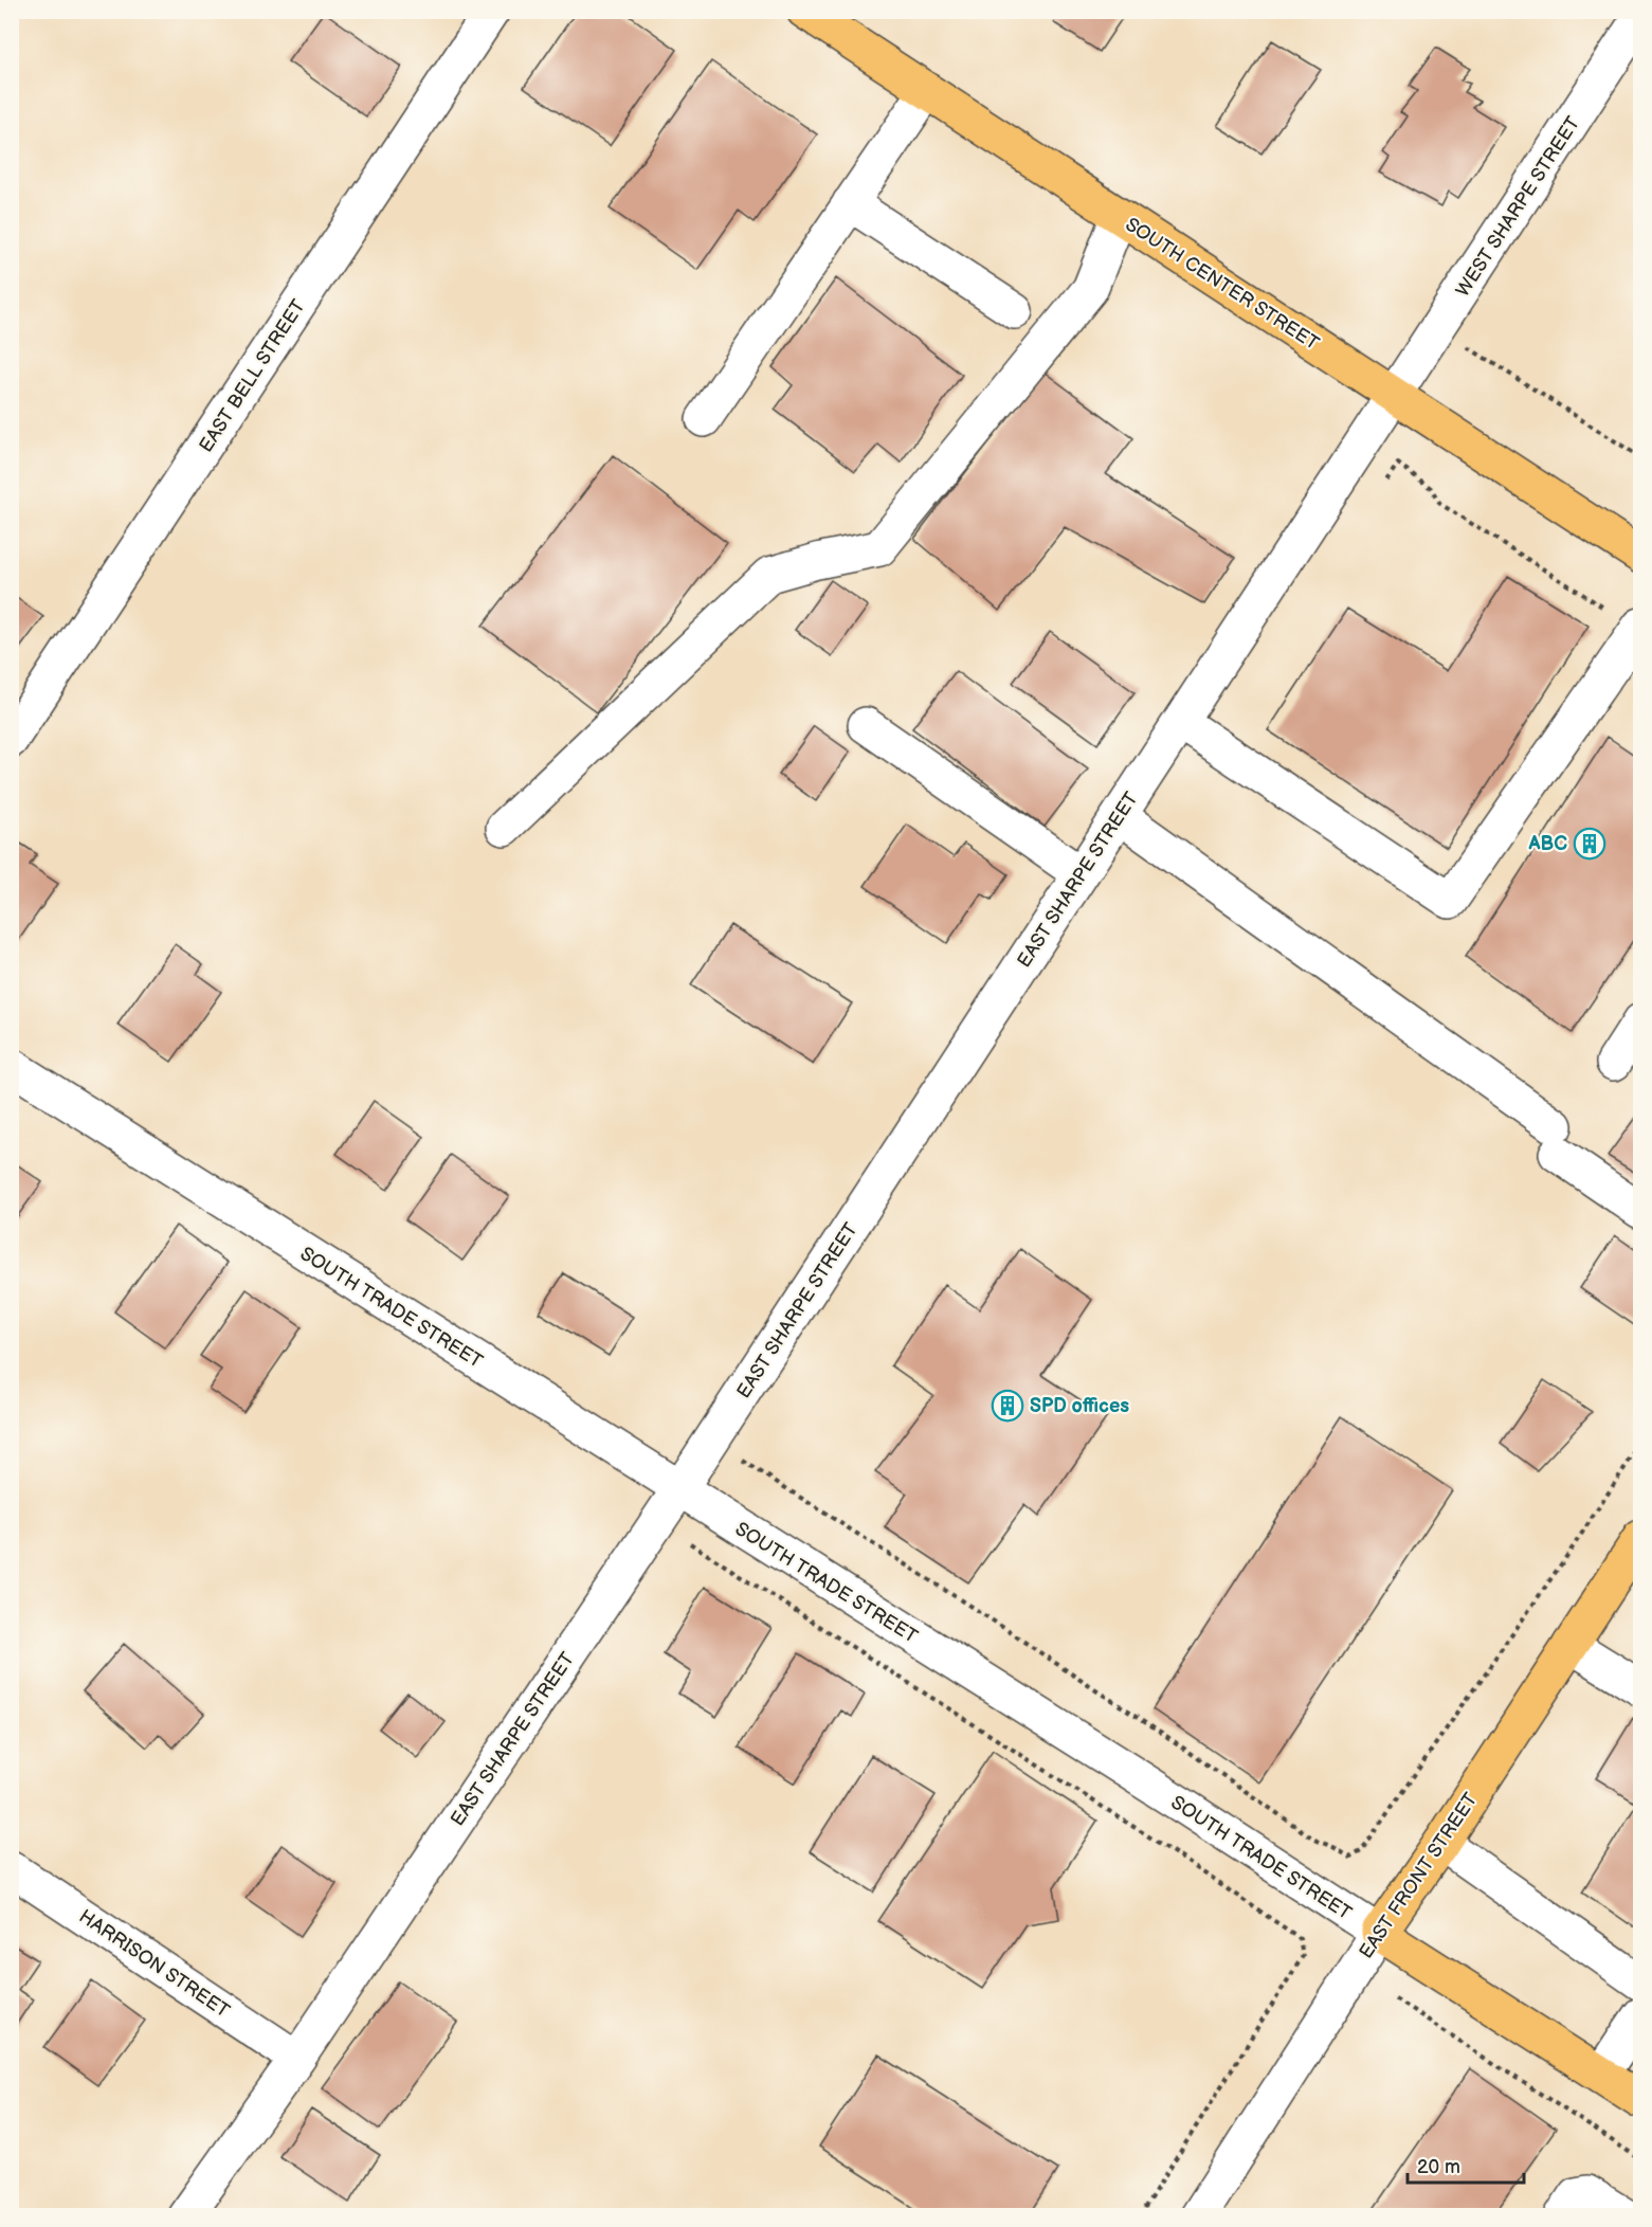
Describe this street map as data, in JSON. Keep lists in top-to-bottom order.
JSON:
{
  "streets": {
    "main road": ["SOUTH CENTER STREET", "SOUTH TRADE STREET", "EAST FRONT STREET"],
    "street": [
      "WEST SHARPE STREET",
      "EAST BELL STREET",
      "EAST SHARPE STREET",
      "HARRISON STREET"
    ]
  },
  "crossings": [
    ["WEST SHARPE STREET", "SOUTH CENTER STREET"],
    ["WEST SHARPE STREET", "EAST SHARPE STREET"],
    ["SOUTH CENTER STREET", "EAST SHARPE STREET"],
    ["EAST SHARPE STREET", "SOUTH TRADE STREET"],
    ["EAST SHARPE STREET", "HARRISON STREET"],
    ["SOUTH TRADE STREET", "EAST FRONT STREET"]
  ],
  "places": {
    "building": ["ABC", "SPD offices"]
  },
  "scale_bar": "20 m"
}
